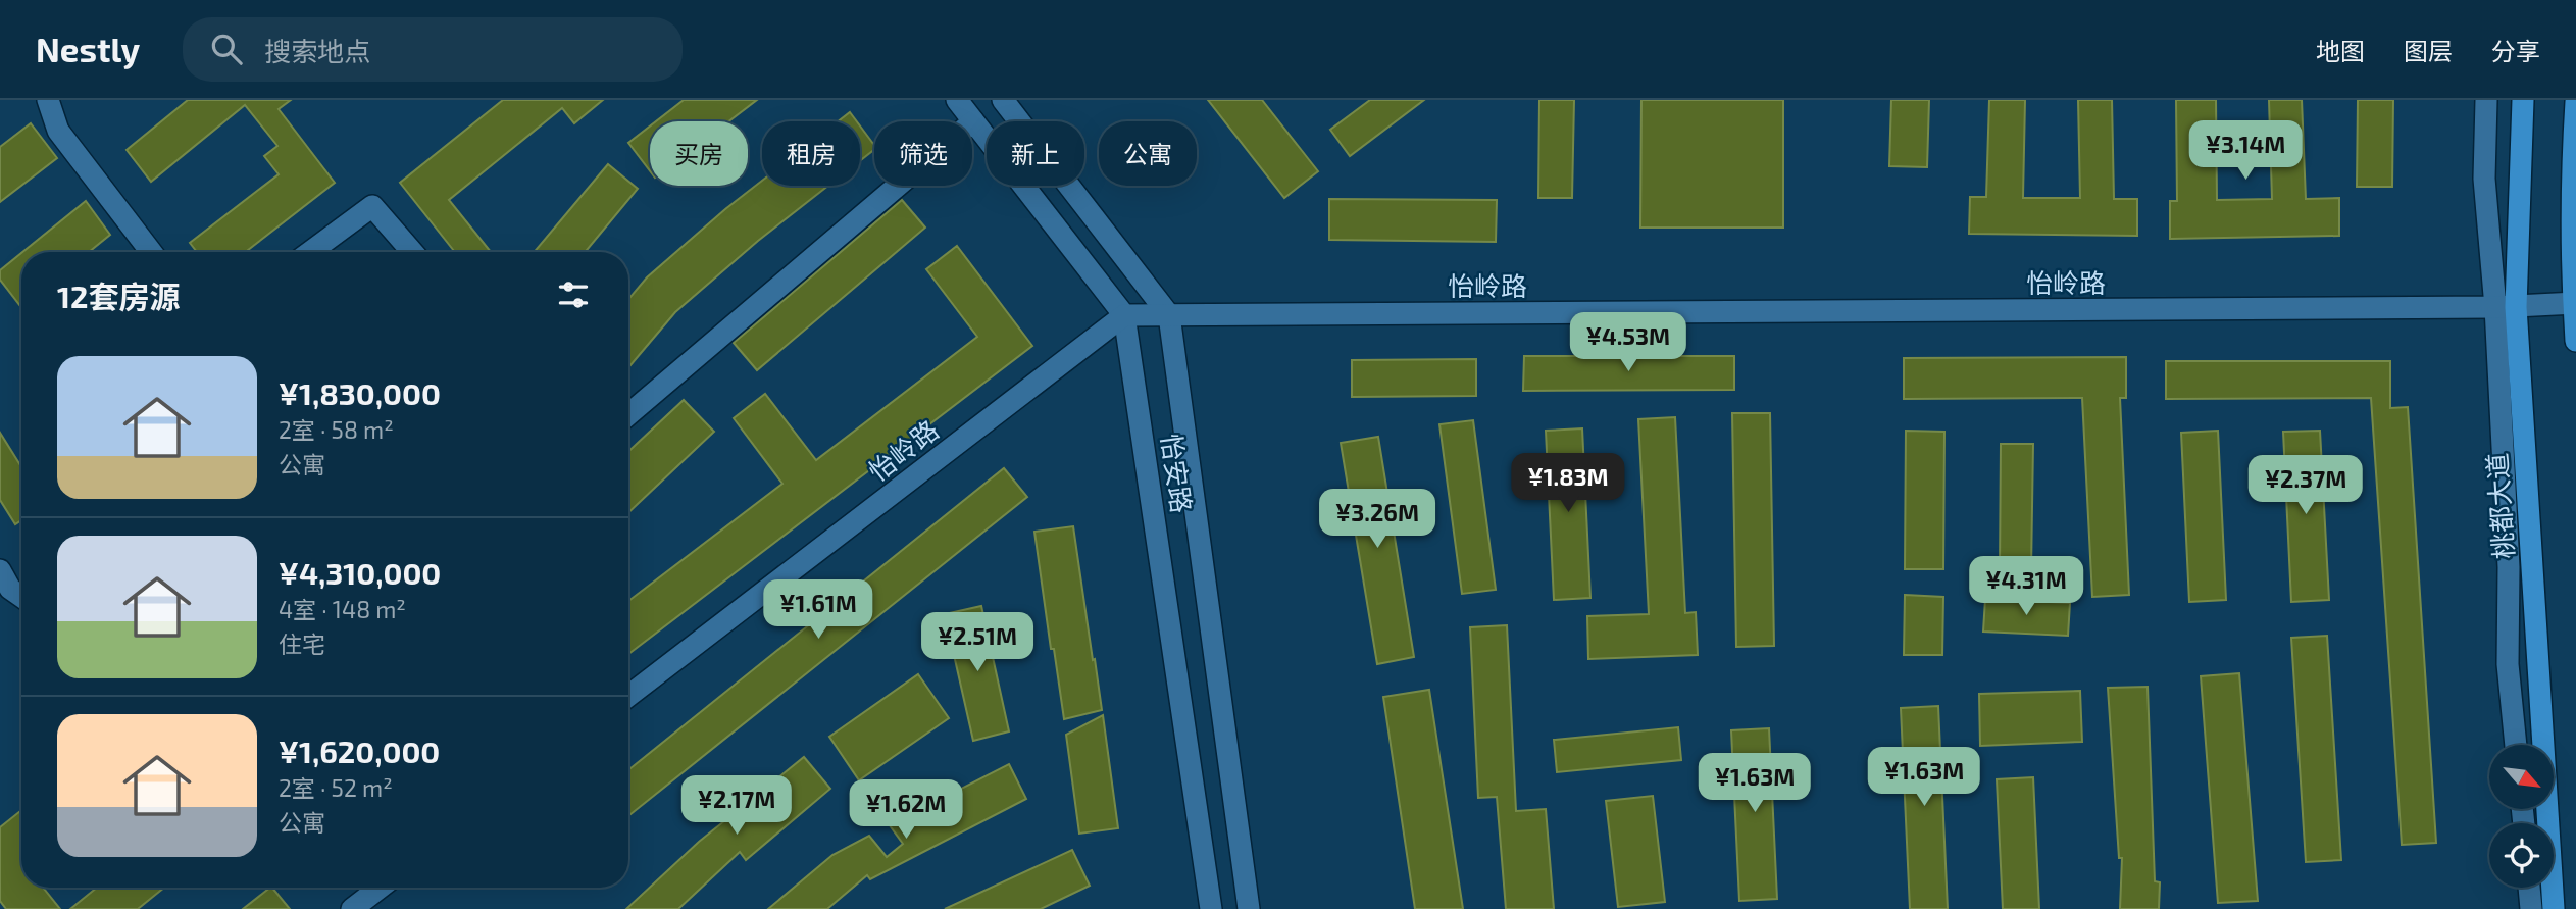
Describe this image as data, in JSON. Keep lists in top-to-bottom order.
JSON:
{
  "streets": {
    "main road": ["桃都大道"],
    "street": ["怡岭路", "怡安路"]
  },
  "crossings": [
    ["怡岭路", "怡安路"],
    ["怡岭路", "桃都大道"]
  ],
  "north": "bottom right",
  "page": {
    "header": "Nestly",
    "search": "搜索地点",
    "nav": ["地图", "图层", "分享"],
    "price": [
      "¥3.14M",
      "¥4.53M",
      "¥1.83M",
      "¥2.37M",
      "¥3.26M",
      "¥4.31M",
      "¥1.61M",
      "¥2.51M",
      "¥1.63M",
      "¥1.63M",
      "¥2.17M",
      "¥1.62M"
    ],
    "chip": [
      "买房",
      "租房",
      "筛选",
      "新上",
      "公寓"
    ],
    "heading": "12套房源",
    "list": [
      {
        "name": "¥1,830,000",
        "note": "2室 · 58 m² · 公寓"
      },
      {
        "name": "¥4,310,000",
        "note": "4室 · 148 m² · 住宅"
      },
      {
        "name": "¥1,620,000",
        "note": "2室 · 52 m² · 公寓"
      }
    ]
  }
}
